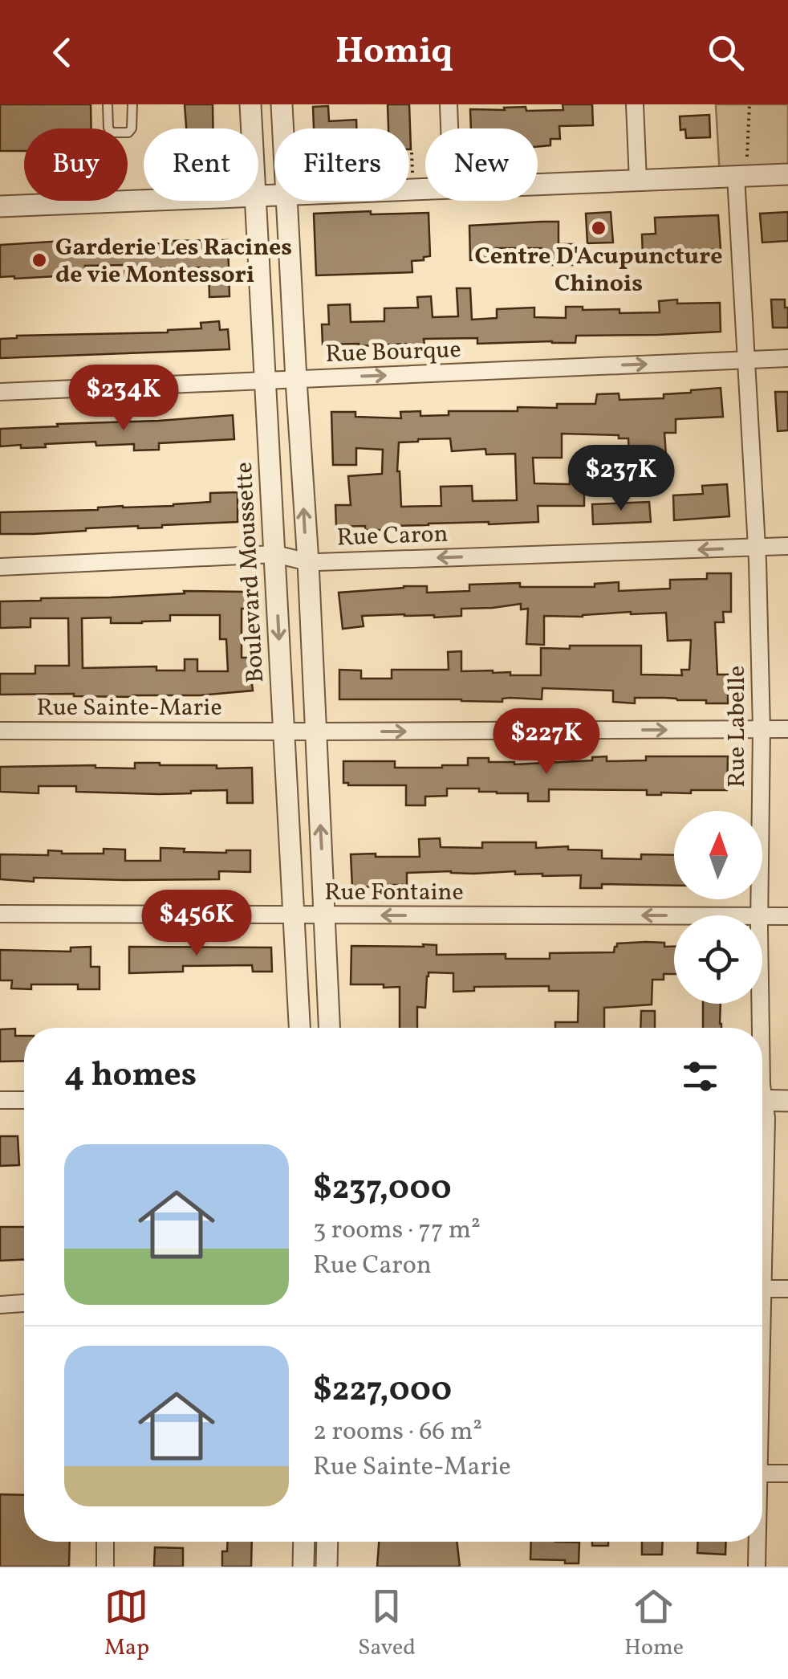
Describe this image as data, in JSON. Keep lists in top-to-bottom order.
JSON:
{
  "streets": {
    "street": [
      "Rue Bourque",
      "Rue Caron",
      "Boulevard Moussette",
      "Rue Sainte-Marie",
      "Rue Labelle",
      "Rue Fontaine"
    ]
  },
  "crossings": [
    ["Rue Bourque", "Boulevard Moussette"],
    ["Rue Bourque", "Rue Labelle"],
    ["Rue Caron", "Boulevard Moussette"],
    ["Rue Caron", "Rue Labelle"],
    ["Boulevard Moussette", "Rue Sainte-Marie"],
    ["Boulevard Moussette", "Rue Fontaine"],
    ["Rue Sainte-Marie", "Rue Labelle"]
  ],
  "one_way": [
    "Rue Bourque",
    "Rue Caron",
    "Rue Sainte-Marie",
    "Rue Fontaine"
  ],
  "places": ["Centre D'Acupuncture Chinois", "Garderie Les Racines de vie Montessori"],
  "north": "top",
  "page": {
    "header": "Homiq",
    "chip": [
      "Buy",
      "Rent",
      "Filters",
      "New"
    ],
    "price": [
      "$234K",
      "$237K",
      "$227K",
      "$456K"
    ],
    "heading": "4 homes",
    "list": [
      {
        "name": "$237,000",
        "note": "3 rooms · 77 m² · Rue Caron"
      },
      {
        "name": "$227,000",
        "note": "2 rooms · 66 m² · Rue Sainte-Marie"
      }
    ],
    "tabs": ["Map", "Saved", "Home"]
  }
}
